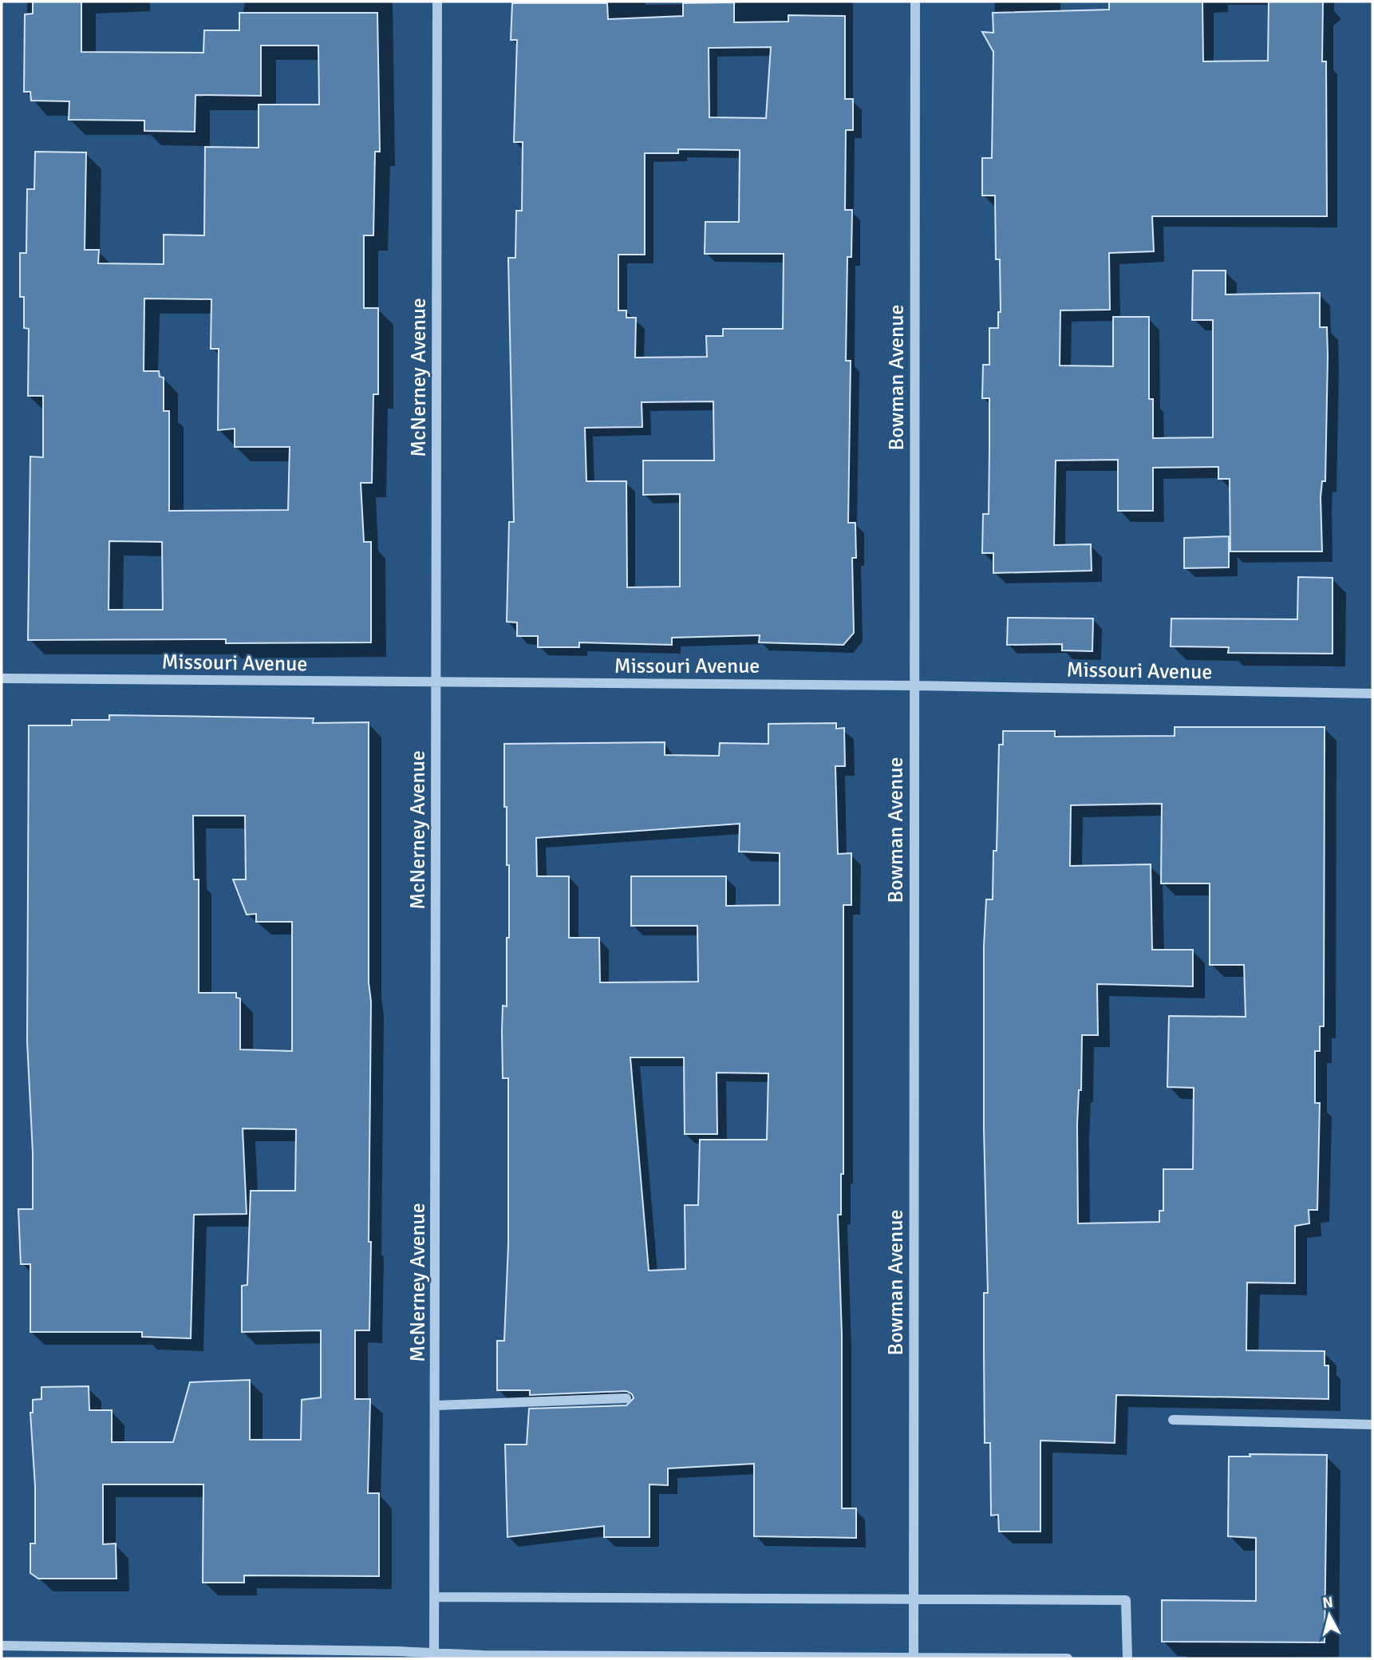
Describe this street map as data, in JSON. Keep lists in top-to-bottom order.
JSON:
{
  "streets": {
    "street": ["McNerney Avenue", "Bowman Avenue", "Missouri Avenue"]
  },
  "crossings": [
    ["McNerney Avenue", "Missouri Avenue"],
    ["Bowman Avenue", "Missouri Avenue"]
  ],
  "north": "top"
}
